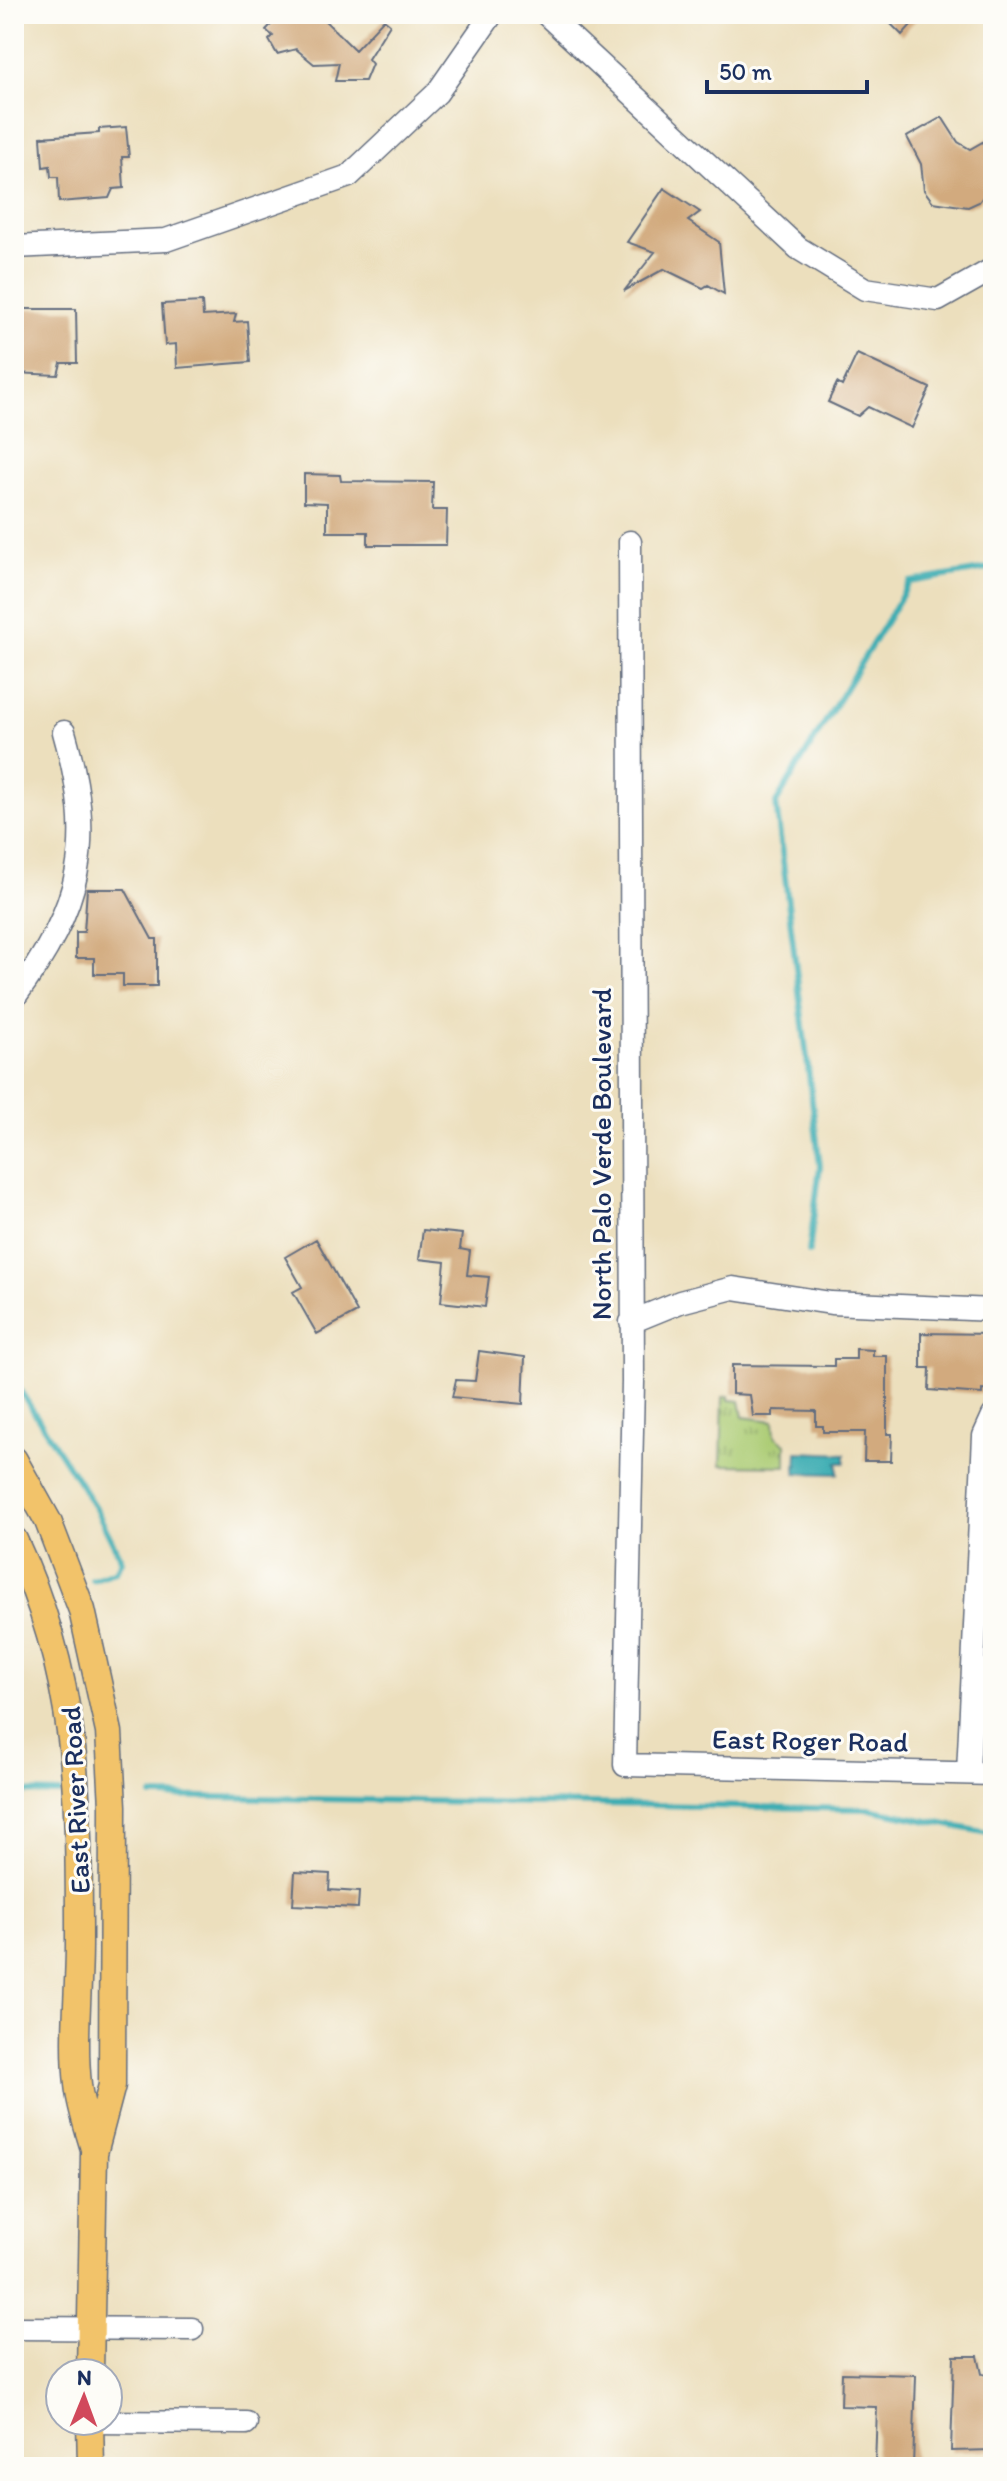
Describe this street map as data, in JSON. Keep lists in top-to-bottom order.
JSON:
{
  "streets": {
    "main road": ["East River Road"],
    "street": ["North Palo Verde Boulevard", "East Roger Road"]
  },
  "crossings": [
    ["North Palo Verde Boulevard", "East Roger Road"]
  ],
  "scale_bar": "50 m",
  "north": "top"
}
